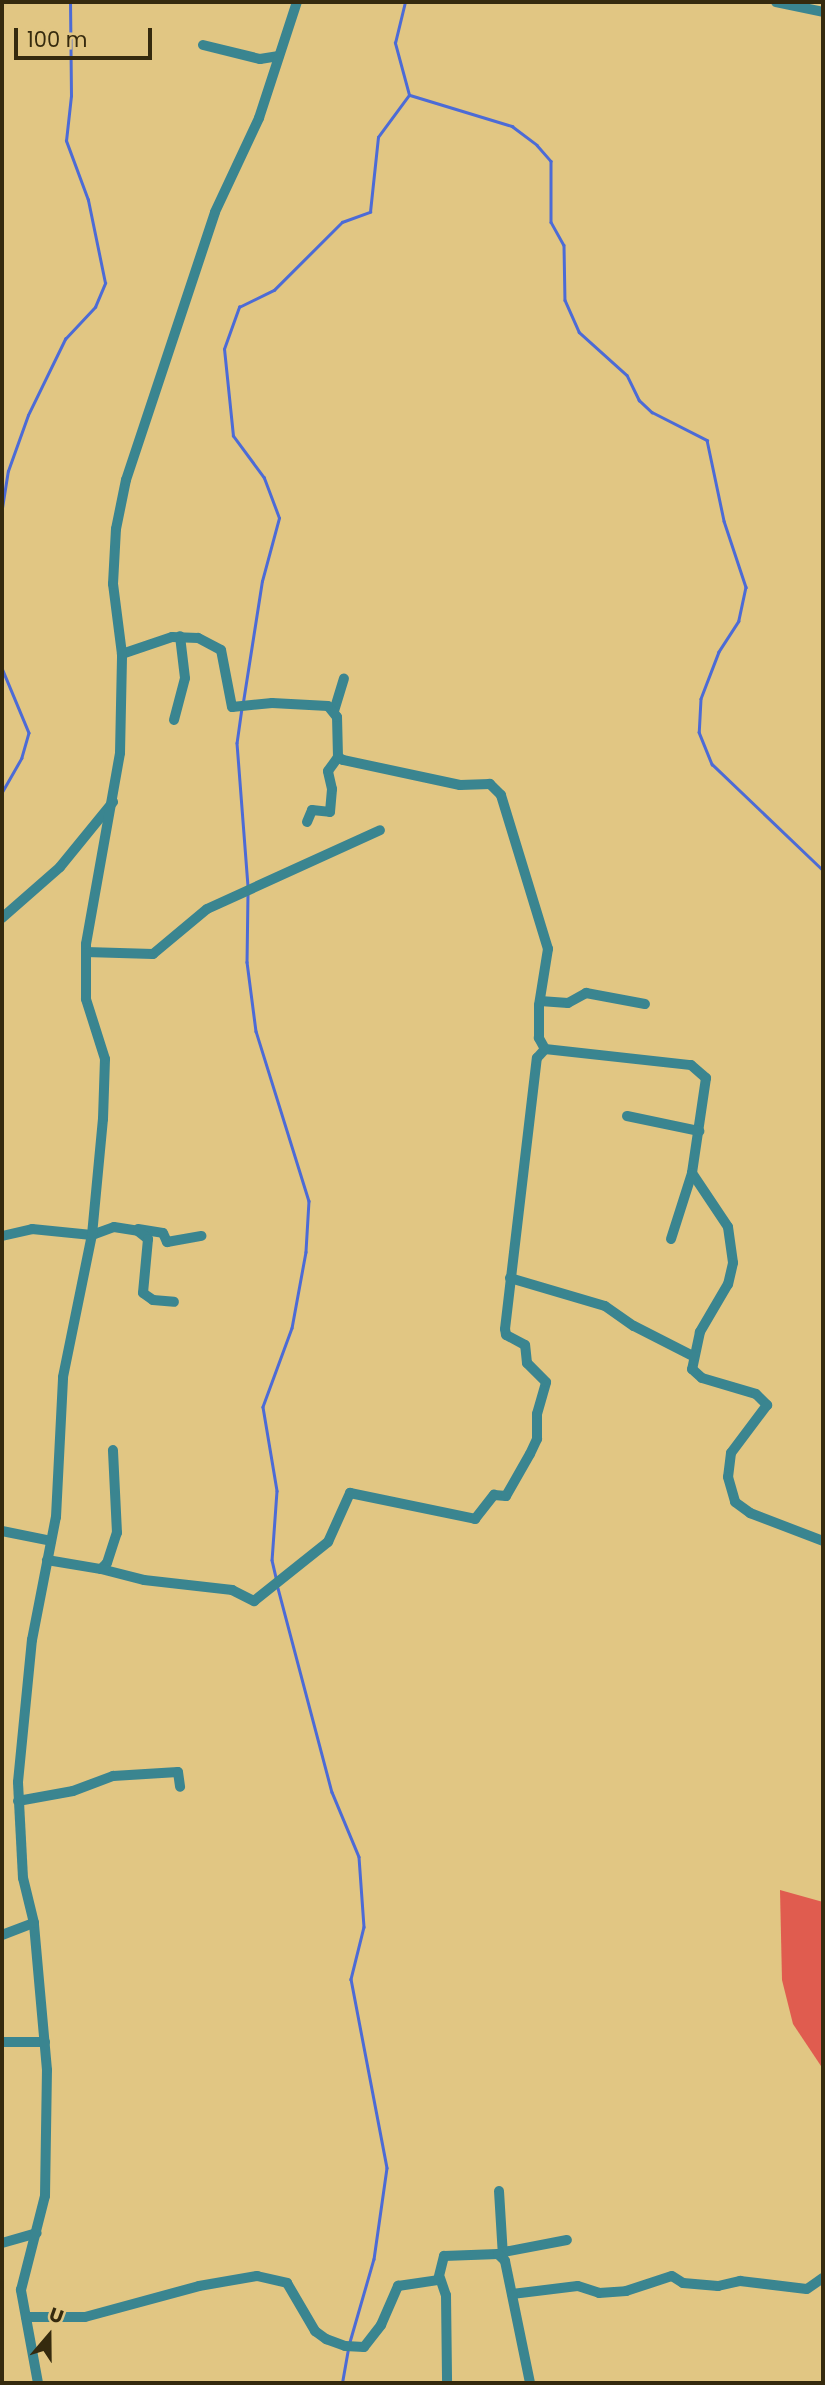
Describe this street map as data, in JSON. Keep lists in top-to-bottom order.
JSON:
{
  "scale_bar": "100 m",
  "north": "top"
}
